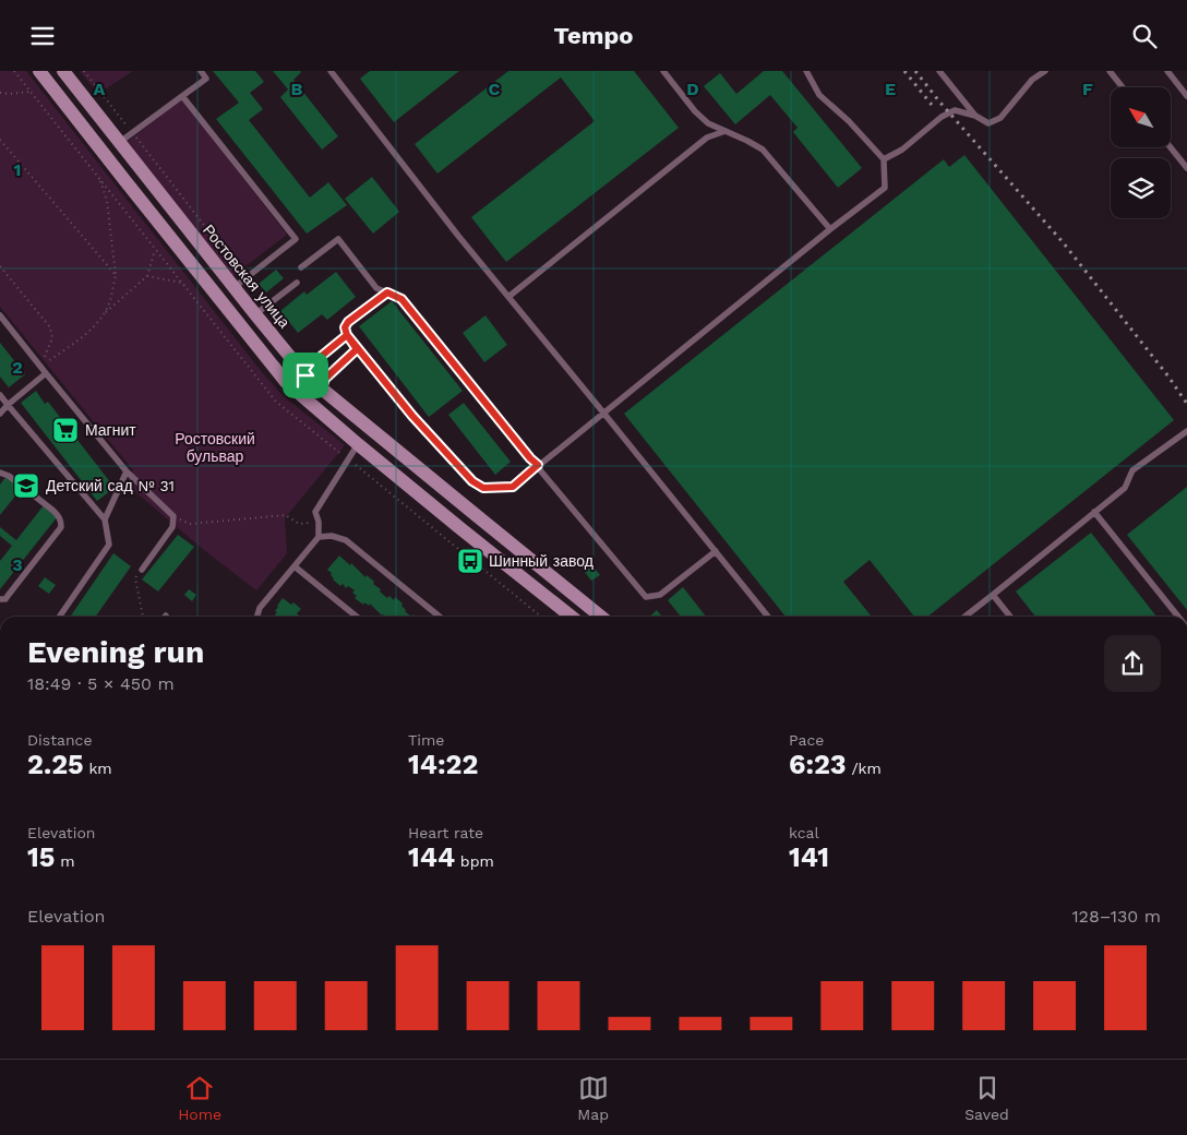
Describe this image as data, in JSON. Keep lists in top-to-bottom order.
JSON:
{
  "streets": {
    "street": ["Ростовская улица"]
  },
  "parks": ["Ростовский бульвар"],
  "places": {
    "supermarket": ["Магнит"],
    "school or university": ["Детский сад № 31"],
    "bus stop": ["Шинный завод"]
  },
  "north": "top left",
  "page": {
    "header": "Tempo",
    "heading": ["Evening run", "18:49 · 5 × 450 m"],
    "stats": [
      ["Distance", "2.25 km"],
      ["Time", "14:22"],
      ["Pace", "6:23 /km"],
      ["Elevation", "15 m"],
      ["Heart rate", "144 bpm"],
      ["kcal", "141"]
    ],
    "chart": ["Elevation", "128–130 m"],
    "tabs": ["Home", "Map", "Saved"]
  },
  "grid": {
    "columns": [
      "A",
      "B",
      "C",
      "D",
      "E",
      "F"
    ],
    "rows": ["1", "2", "3"]
  }
}
